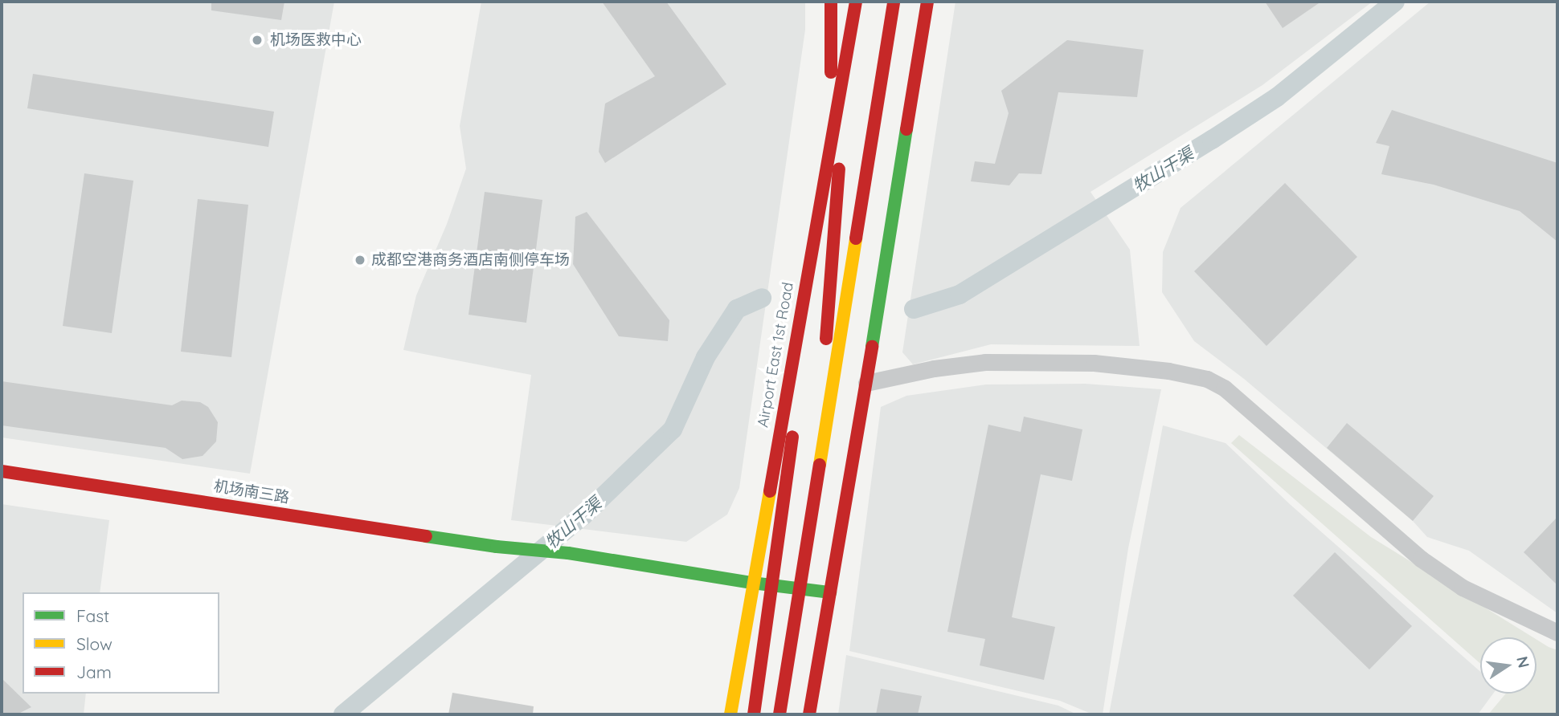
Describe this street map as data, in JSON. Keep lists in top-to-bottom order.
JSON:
{
  "streets": {
    "street": ["Airport East 1st Road", "机场南三路"]
  },
  "crossings": [
    ["Airport East 1st Road", "机场南三路"]
  ],
  "water": ["牧山干渠"],
  "places": ["机场医救中心", "成都空港商务酒店南侧停车场"],
  "legend": ["Fast", "Slow", "Jam"],
  "north": "right"
}
